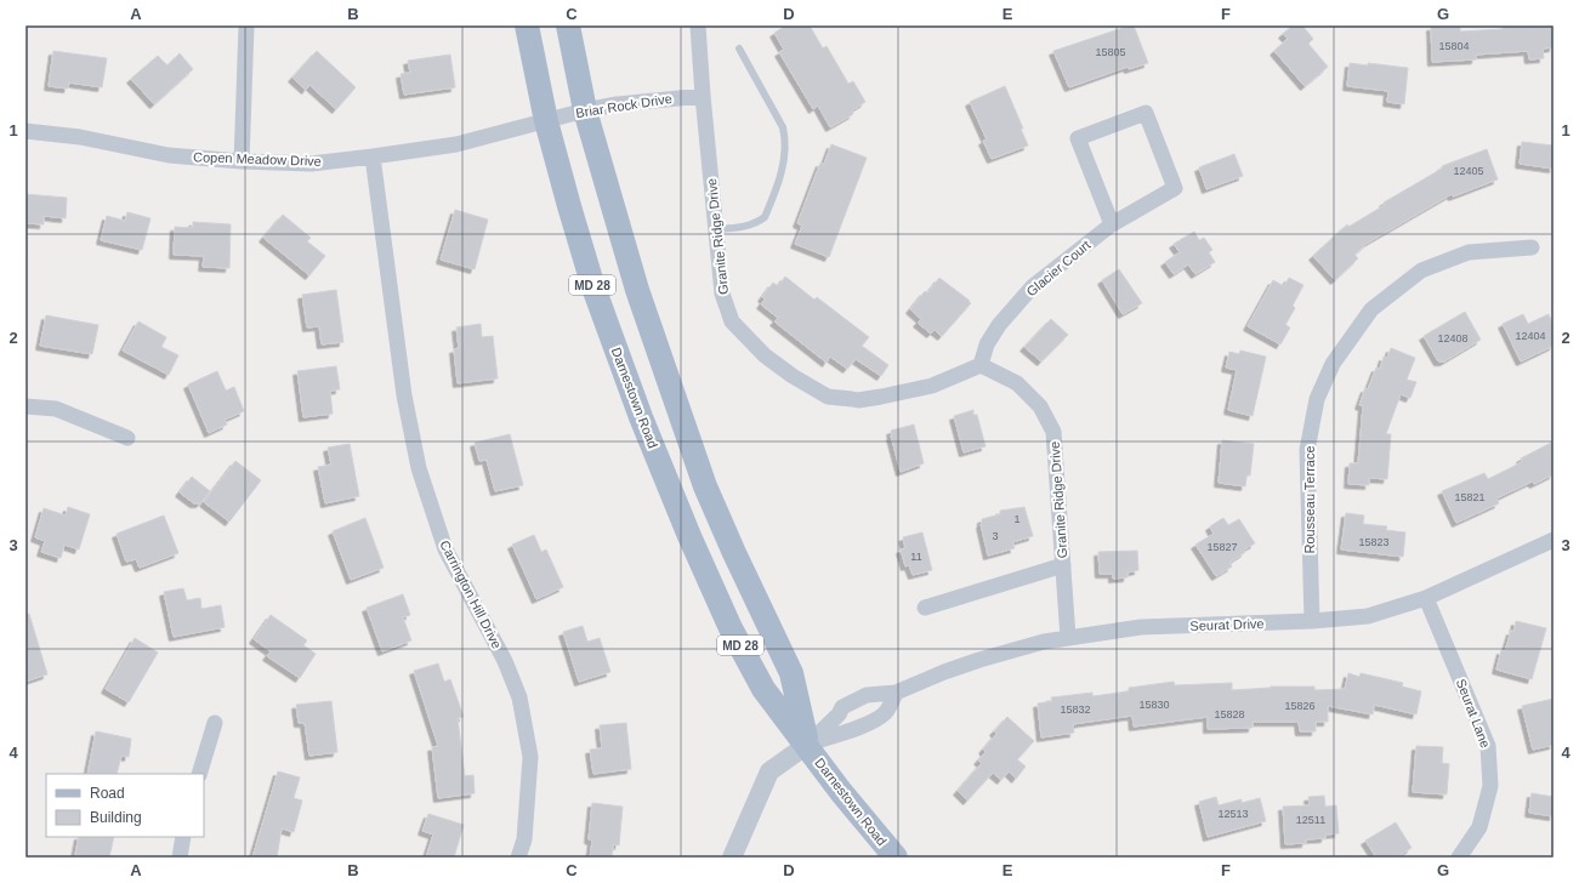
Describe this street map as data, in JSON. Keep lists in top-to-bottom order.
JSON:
{
  "streets": {
    "main road": ["MD 28", "Darnestown Road"],
    "street": [
      "Briar Rock Drive",
      "Copen Meadow Drive",
      "Granite Ridge Drive",
      "Glacier Court",
      "Rousseau Terrace",
      "Carrington Hill Drive",
      "Seurat Drive",
      "Seurat Lane"
    ]
  },
  "crossings": [
    ["Briar Rock Drive", "Copen Meadow Drive"],
    ["Briar Rock Drive", "Granite Ridge Drive"],
    ["Briar Rock Drive", "Darnestown Road"],
    ["Copen Meadow Drive", "Darnestown Road"],
    ["Copen Meadow Drive", "Carrington Hill Drive"],
    ["Granite Ridge Drive", "Glacier Court"],
    ["Granite Ridge Drive", "Seurat Drive"],
    ["Darnestown Road", "Seurat Drive"],
    ["Rousseau Terrace", "Seurat Drive"],
    ["Seurat Drive", "Seurat Lane"]
  ],
  "house_numbers": [
    "15804",
    "15805",
    "12405",
    "12404",
    "12408",
    "15821",
    "1",
    "3",
    "15823",
    "15827",
    "11",
    "15830",
    "15826",
    "15832",
    "15828",
    "12513",
    "12511"
  ],
  "legend": ["Road", "Building"],
  "grid": {
    "columns": [
      "A",
      "B",
      "C",
      "D",
      "E",
      "F",
      "G"
    ],
    "rows": [
      "1",
      "2",
      "3",
      "4"
    ]
  }
}
